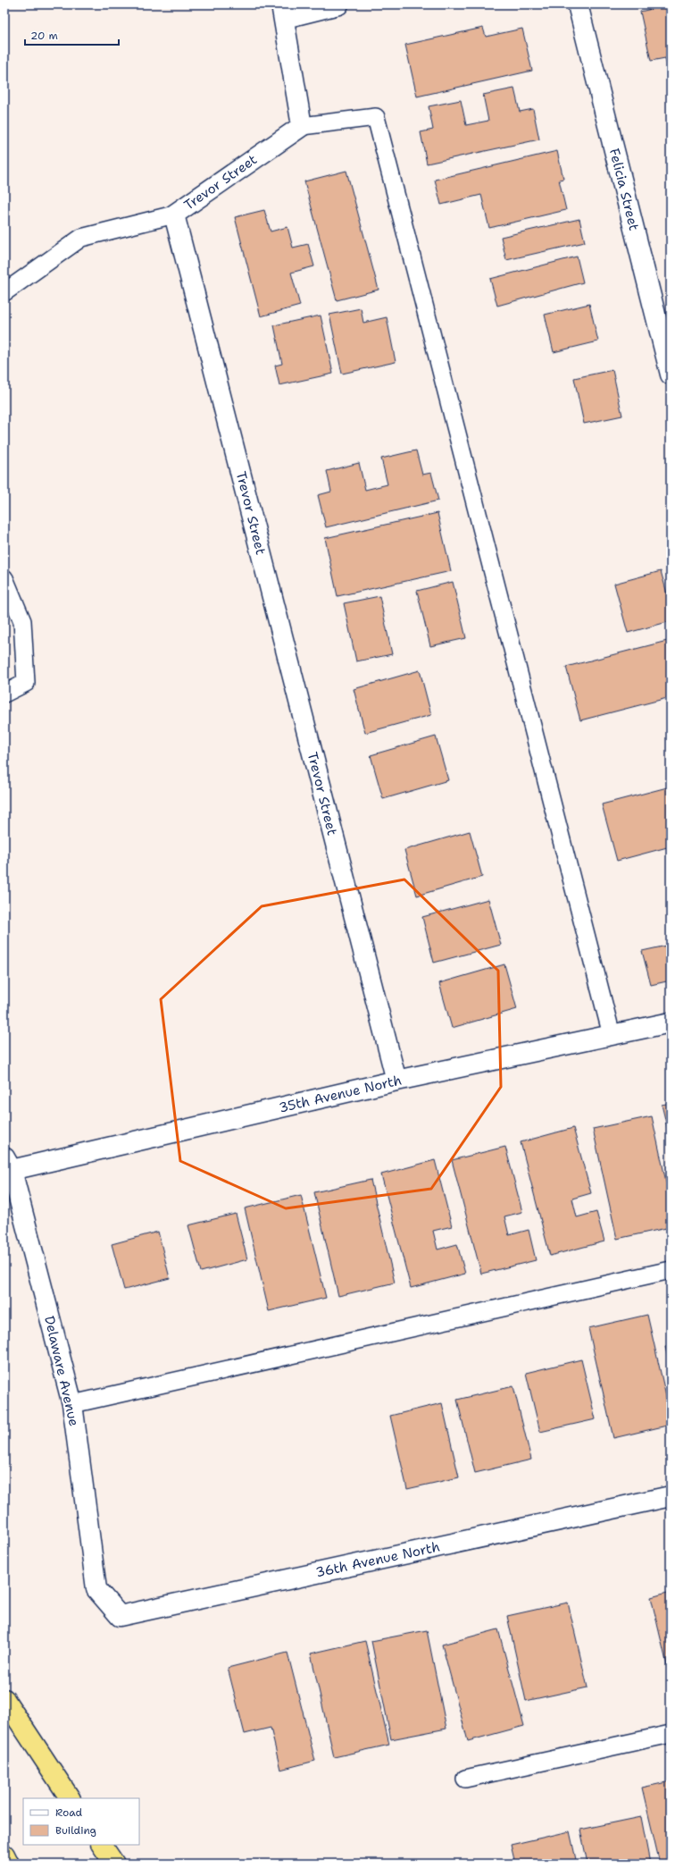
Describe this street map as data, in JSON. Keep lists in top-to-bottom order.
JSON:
{
  "streets": {
    "street": [
      "Trevor Street",
      "Felicia Street",
      "35th Avenue North",
      "Delaware Avenue",
      "36th Avenue North"
    ]
  },
  "crossings": [
    ["Trevor Street", "35th Avenue North"],
    ["35th Avenue North", "Delaware Avenue"],
    ["Delaware Avenue", "36th Avenue North"]
  ],
  "legend": ["Road", "Building"],
  "scale_bar": "20 m"
}
